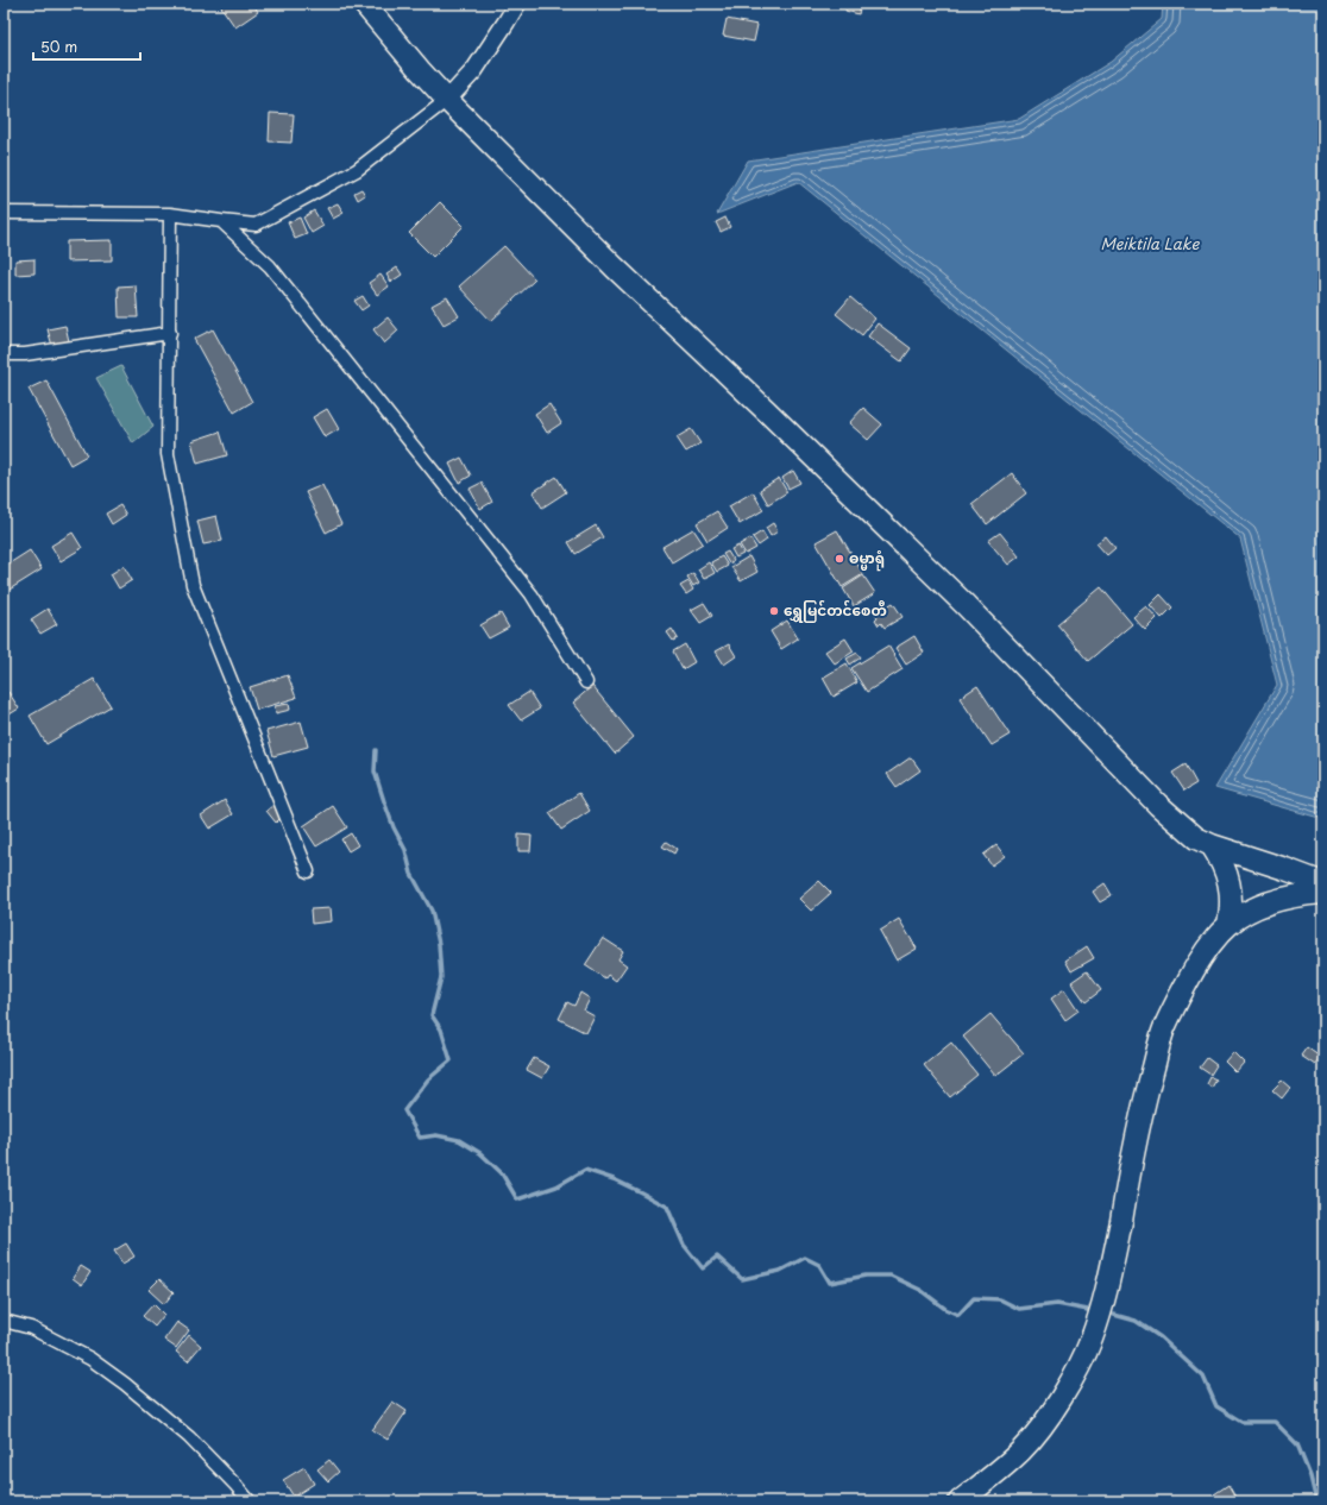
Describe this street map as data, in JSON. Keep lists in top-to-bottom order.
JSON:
{
  "water": ["Meiktila Lake"],
  "places": ["ဓမ္မာရုံ", "ရွှေမြင်တင်စေတီ"],
  "scale_bar": "50 m"
}
